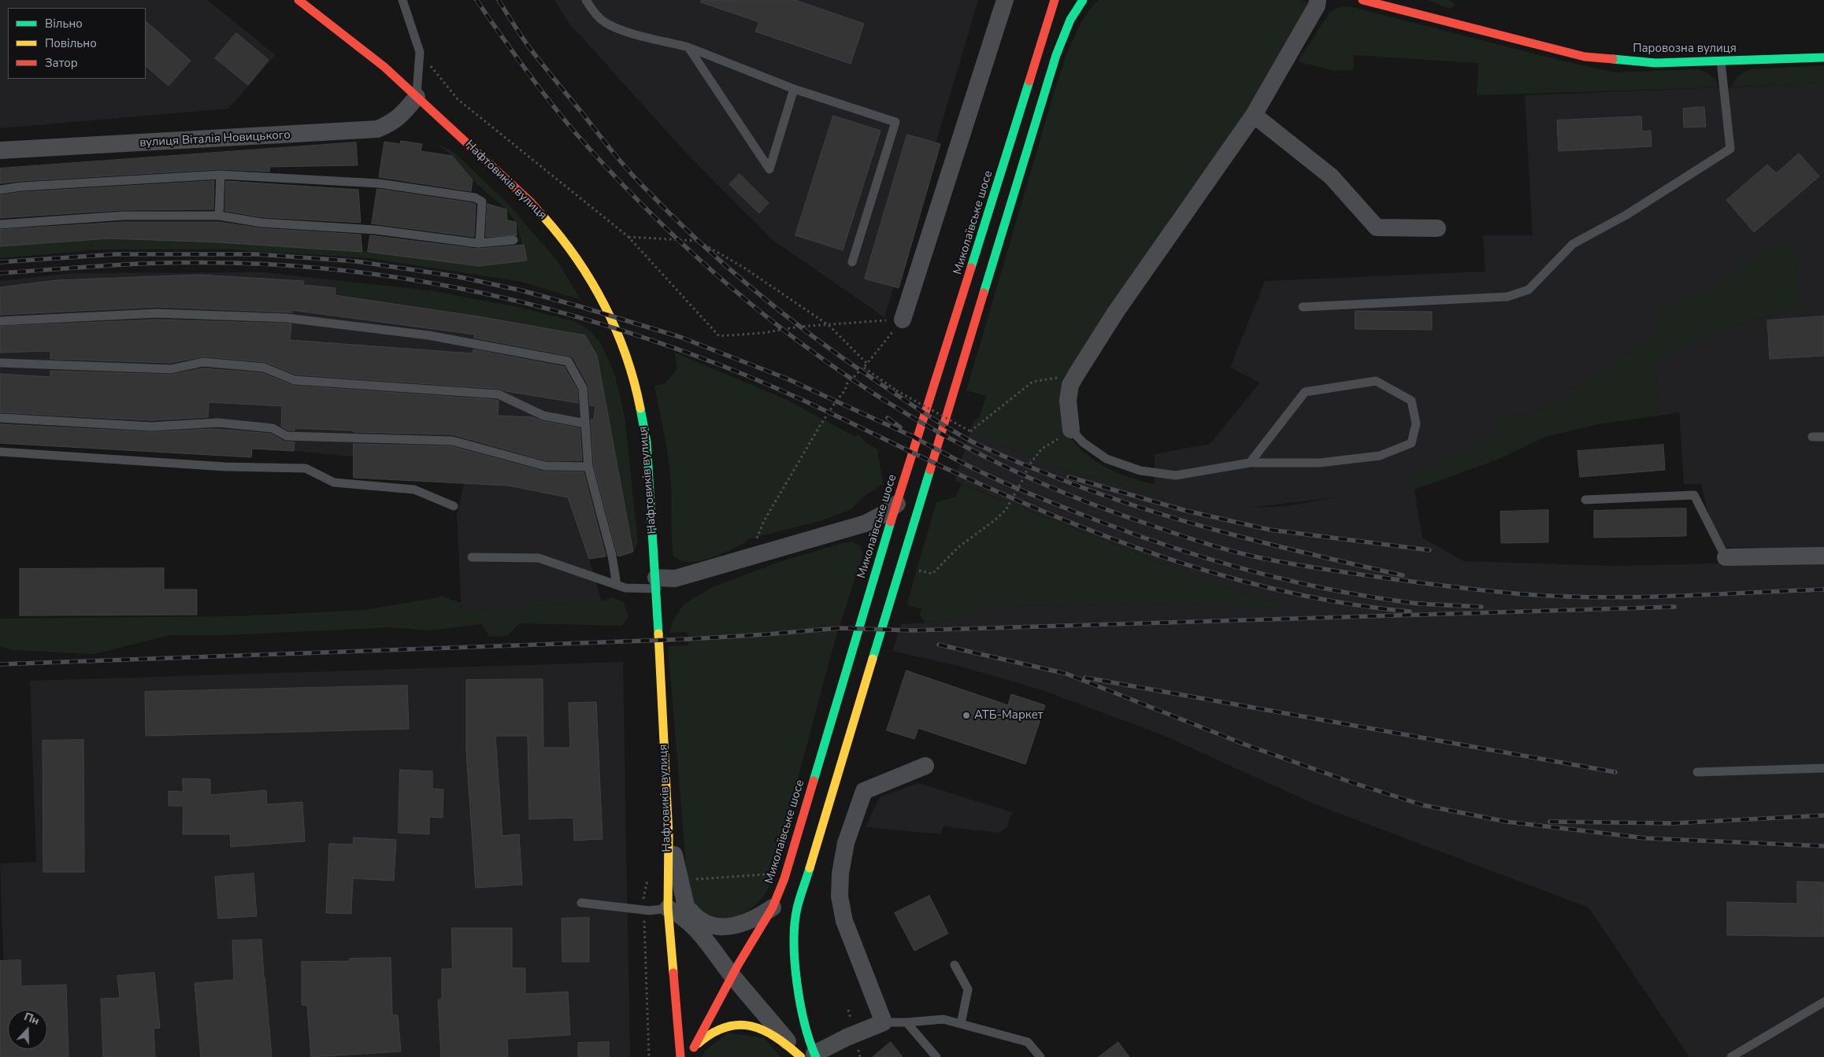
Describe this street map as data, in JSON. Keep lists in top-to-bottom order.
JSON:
{
  "streets": {
    "main road": ["Паровозна вулиця", "Нафтовиків вулиця", "Миколаївське шосе"],
    "street": ["вулиця Віталія Новицького"]
  },
  "crossings": [
    ["вулиця Віталія Новицького", "Нафтовиків вулиця"]
  ],
  "places": ["АТБ-Маркет"],
  "legend": ["Вільно", "Повільно", "Затор"],
  "north": "top"
}
